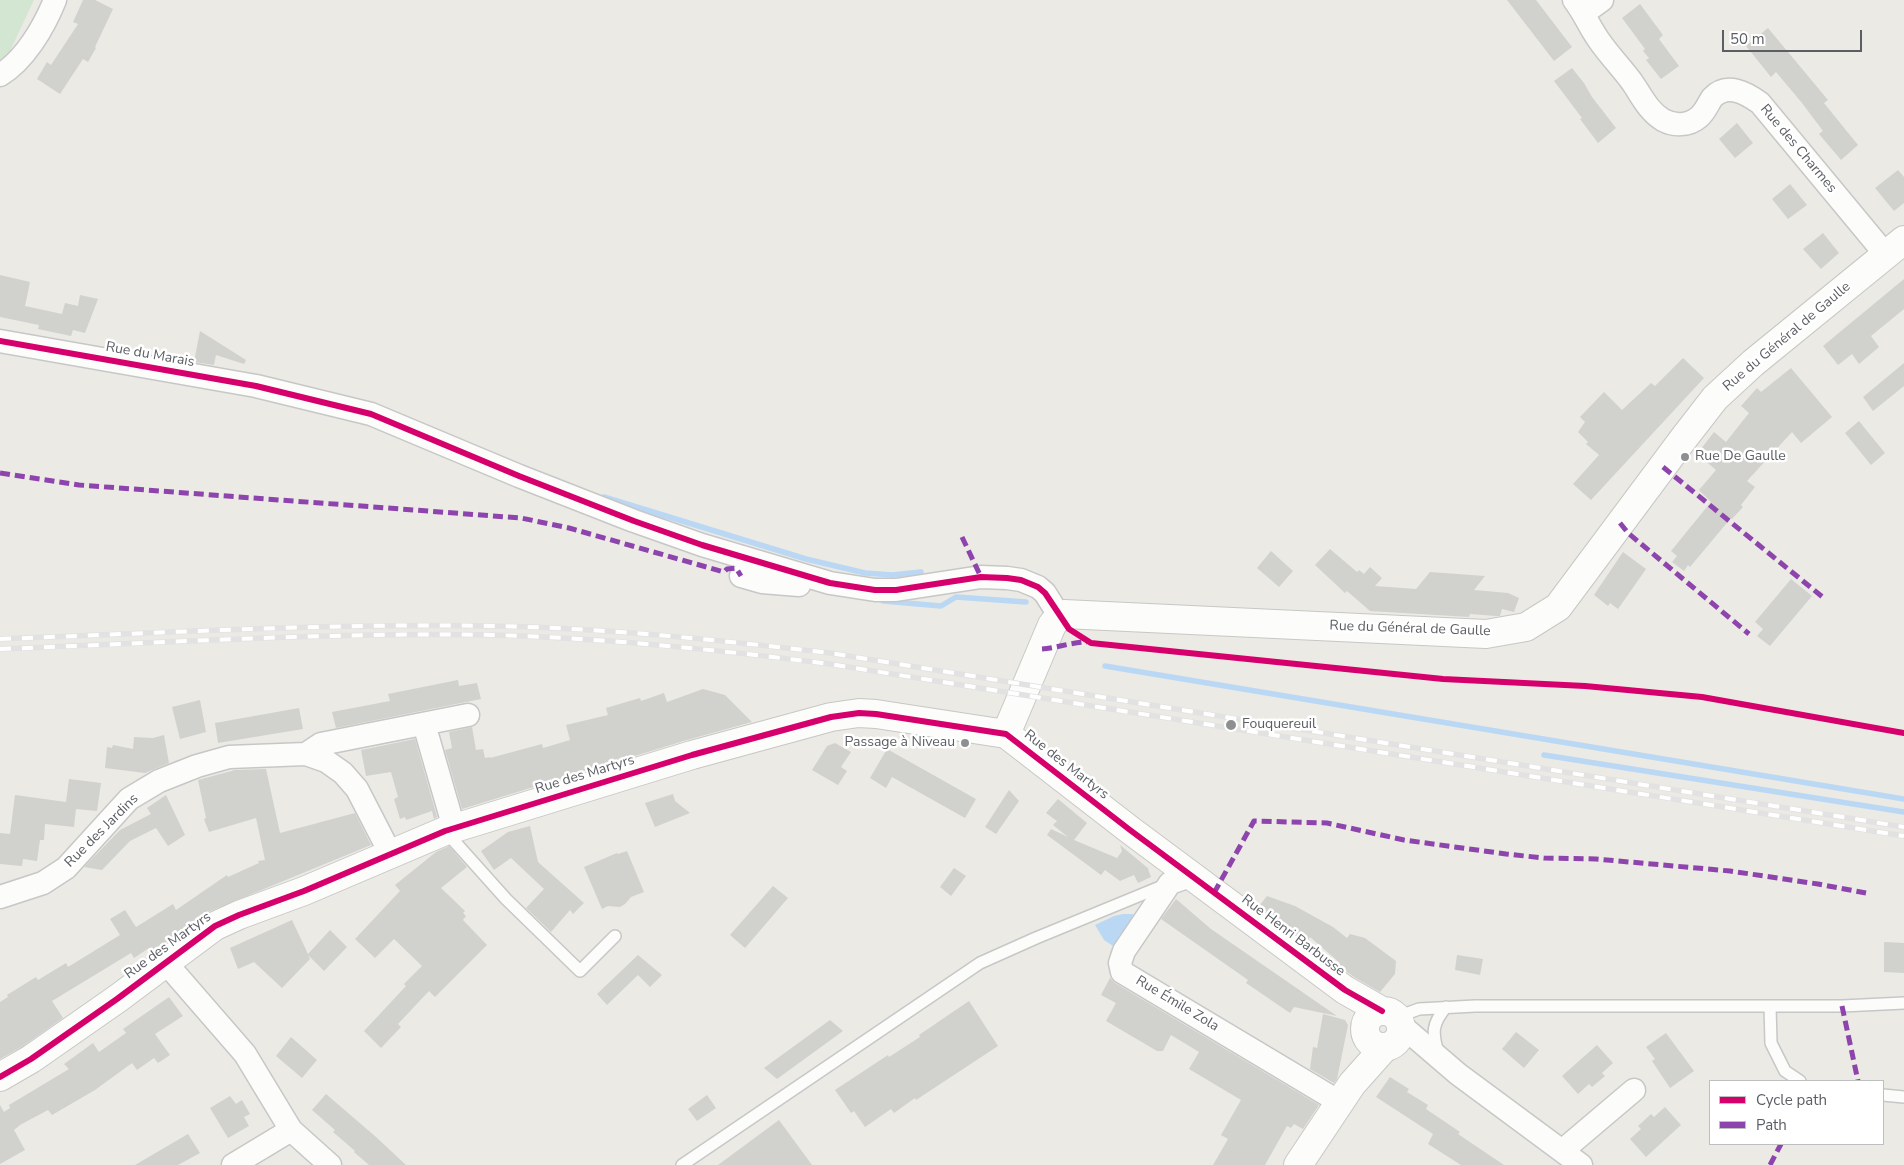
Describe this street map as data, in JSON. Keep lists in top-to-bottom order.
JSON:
{
  "streets": {
    "street": [
      "Rue des Charmes",
      "Rue du Général de Gaulle",
      "Rue du Marais",
      "Rue des Martyrs",
      "Rue des Jardins",
      "Rue Henri Barbusse",
      "Rue Émile Zola"
    ]
  },
  "crossings": [
    ["Rue des Charmes", "Rue du Général de Gaulle"],
    ["Rue des Martyrs", "Rue des Jardins"],
    ["Rue des Martyrs", "Rue Henri Barbusse"],
    ["Rue des Martyrs", "Rue Émile Zola"],
    ["Rue Henri Barbusse", "Rue Émile Zola"]
  ],
  "places": ["Rue De Gaulle", "Fouquereuil", "Passage à Niveau"],
  "legend": ["Cycle path", "Path"],
  "scale_bar": "50 m"
}
